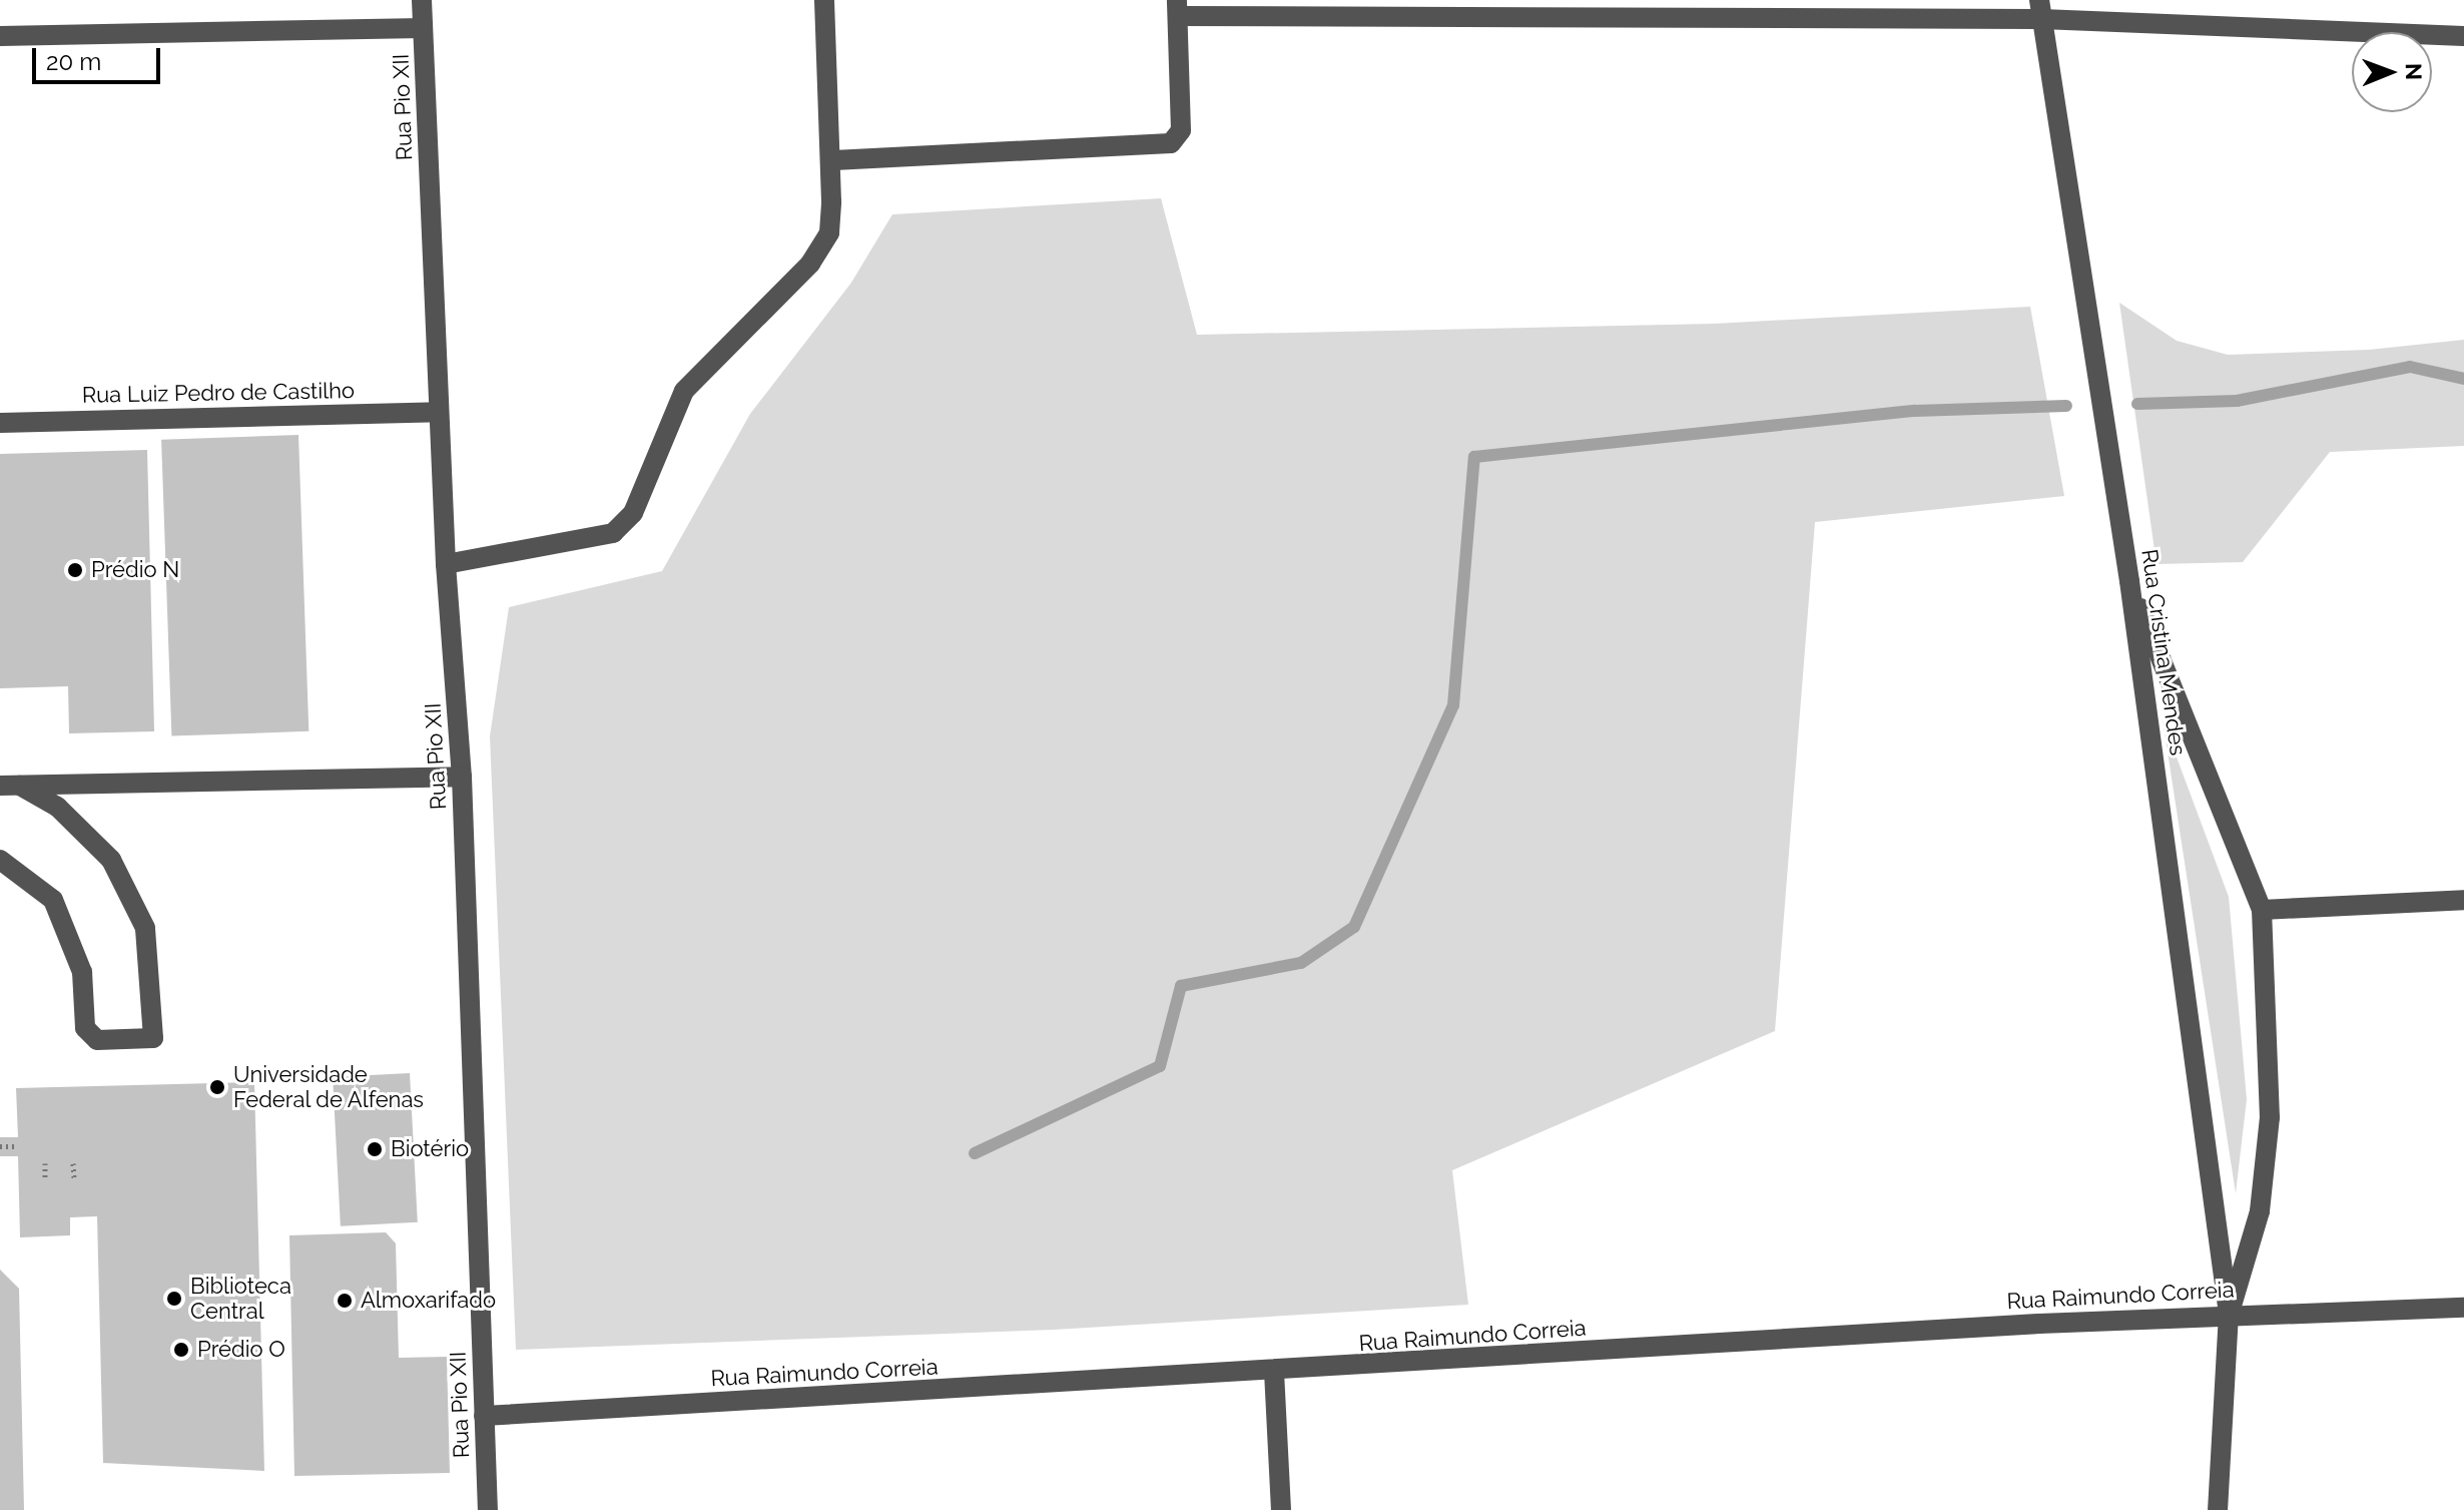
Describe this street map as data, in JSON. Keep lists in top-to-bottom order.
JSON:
{
  "streets": {
    "street": [
      "Rua Pio XII",
      "Rua Luiz Pedro de Castilho",
      "Rua Cristina Mendes",
      "Rua Raimundo Correia"
    ]
  },
  "crossings": [
    ["Rua Pio XII", "Rua Luiz Pedro de Castilho"],
    ["Rua Pio XII", "Rua Raimundo Correia"],
    ["Rua Cristina Mendes", "Rua Raimundo Correia"]
  ],
  "places": [
    "Prédio N",
    "Universidade Federal de Alfenas",
    "Biotério",
    "Biblioteca Central",
    "Almoxarifado",
    "Prédio O"
  ],
  "scale_bar": "20 m",
  "north": "right"
}
